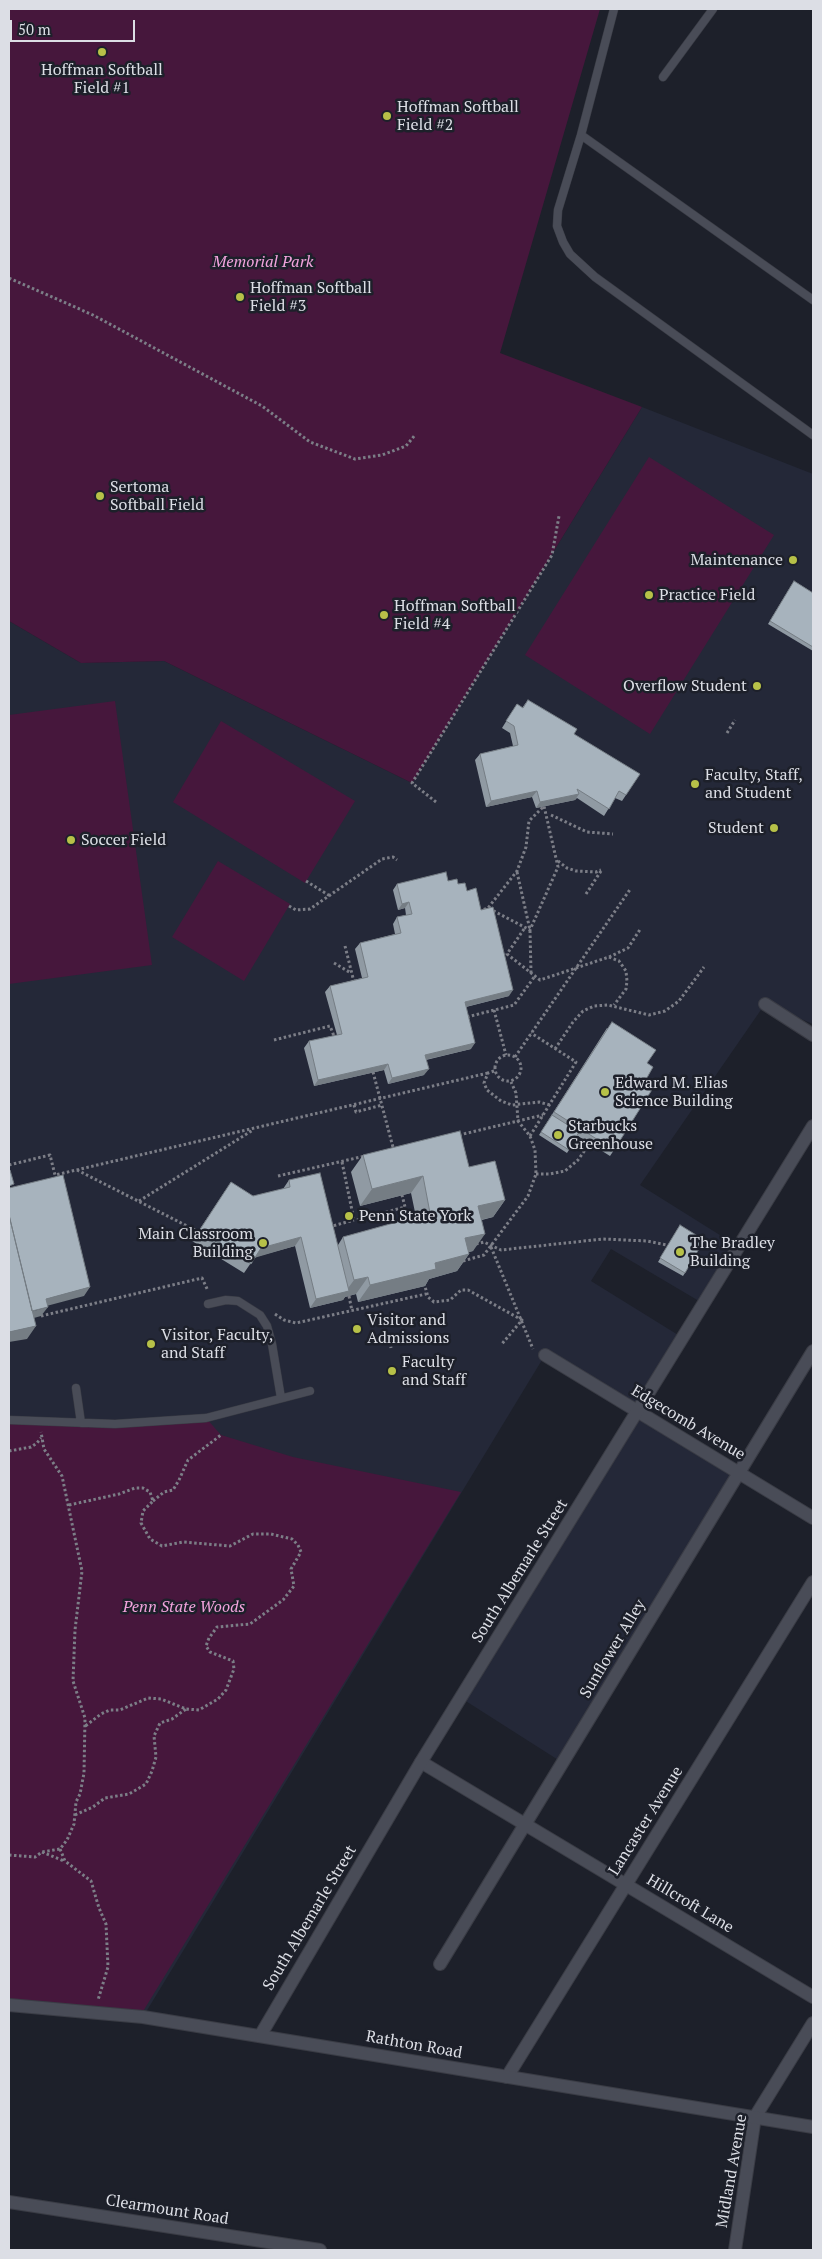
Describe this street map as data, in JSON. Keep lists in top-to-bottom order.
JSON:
{
  "streets": {
    "street": [
      "Edgecomb Avenue",
      "South Albemarle Street",
      "Sunflower Alley",
      "Lancaster Avenue",
      "Hillcroft Lane",
      "Rathton Road",
      "Midland Avenue",
      "Clearmount Road"
    ]
  },
  "crossings": [
    ["Edgecomb Avenue", "South Albemarle Street"],
    ["Edgecomb Avenue", "Sunflower Alley"],
    ["South Albemarle Street", "Hillcroft Lane"],
    ["South Albemarle Street", "Rathton Road"],
    ["Sunflower Alley", "Hillcroft Lane"],
    ["Lancaster Avenue", "Hillcroft Lane"],
    ["Lancaster Avenue", "Rathton Road"],
    ["Rathton Road", "Midland Avenue"]
  ],
  "parks": ["Memorial Park", "Penn State Woods"],
  "places": [
    "Hoffman Softball Field #1",
    "Hoffman Softball Field #2",
    "Hoffman Softball Field #3",
    "Sertoma Softball Field",
    "Maintenance",
    "Practice Field",
    "Hoffman Softball Field #4",
    "Overflow Student",
    "Faculty, Staff, and Student",
    "Student",
    "Soccer Field",
    "Edward M. Elias Science Building",
    "Starbucks Greenhouse",
    "Penn State York",
    "Main Classroom Building",
    "The Bradley Building",
    "Visitor and Admissions",
    "Visitor, Faculty, and Staff",
    "Faculty and Staff"
  ],
  "scale_bar": "50 m"
}
